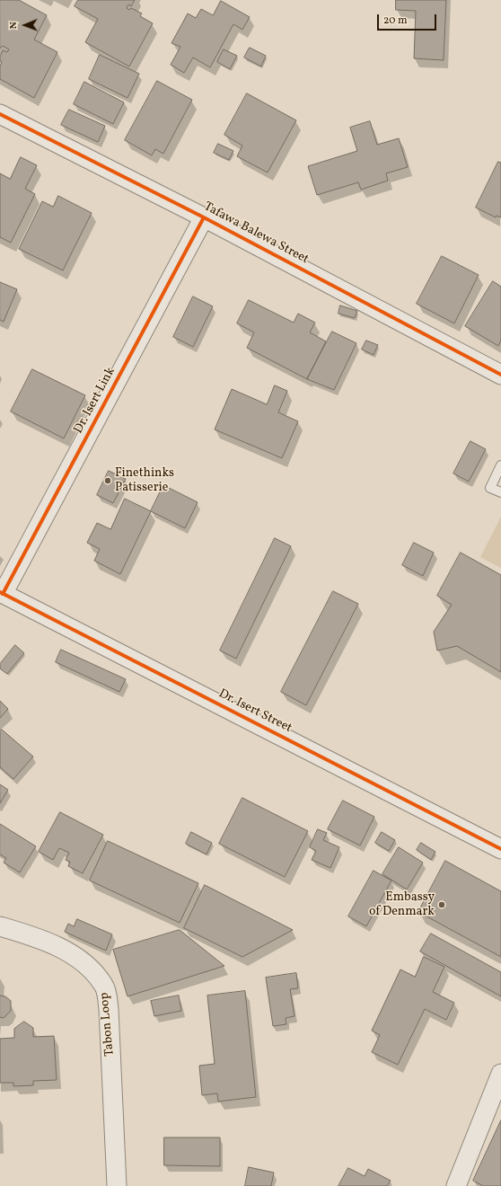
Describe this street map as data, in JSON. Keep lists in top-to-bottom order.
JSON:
{
  "streets": {
    "street": [
      "Tafawa Balewa Street",
      "Dr. Isert Link",
      "Dr. Isert Street",
      "Tabon Loop"
    ]
  },
  "crossings": [
    ["Tafawa Balewa Street", "Dr. Isert Link"],
    ["Dr. Isert Link", "Dr. Isert Street"]
  ],
  "places": ["Finethinks Patisserie", "Embassy of Denmark"],
  "scale_bar": "20 m",
  "north": "left"
}
